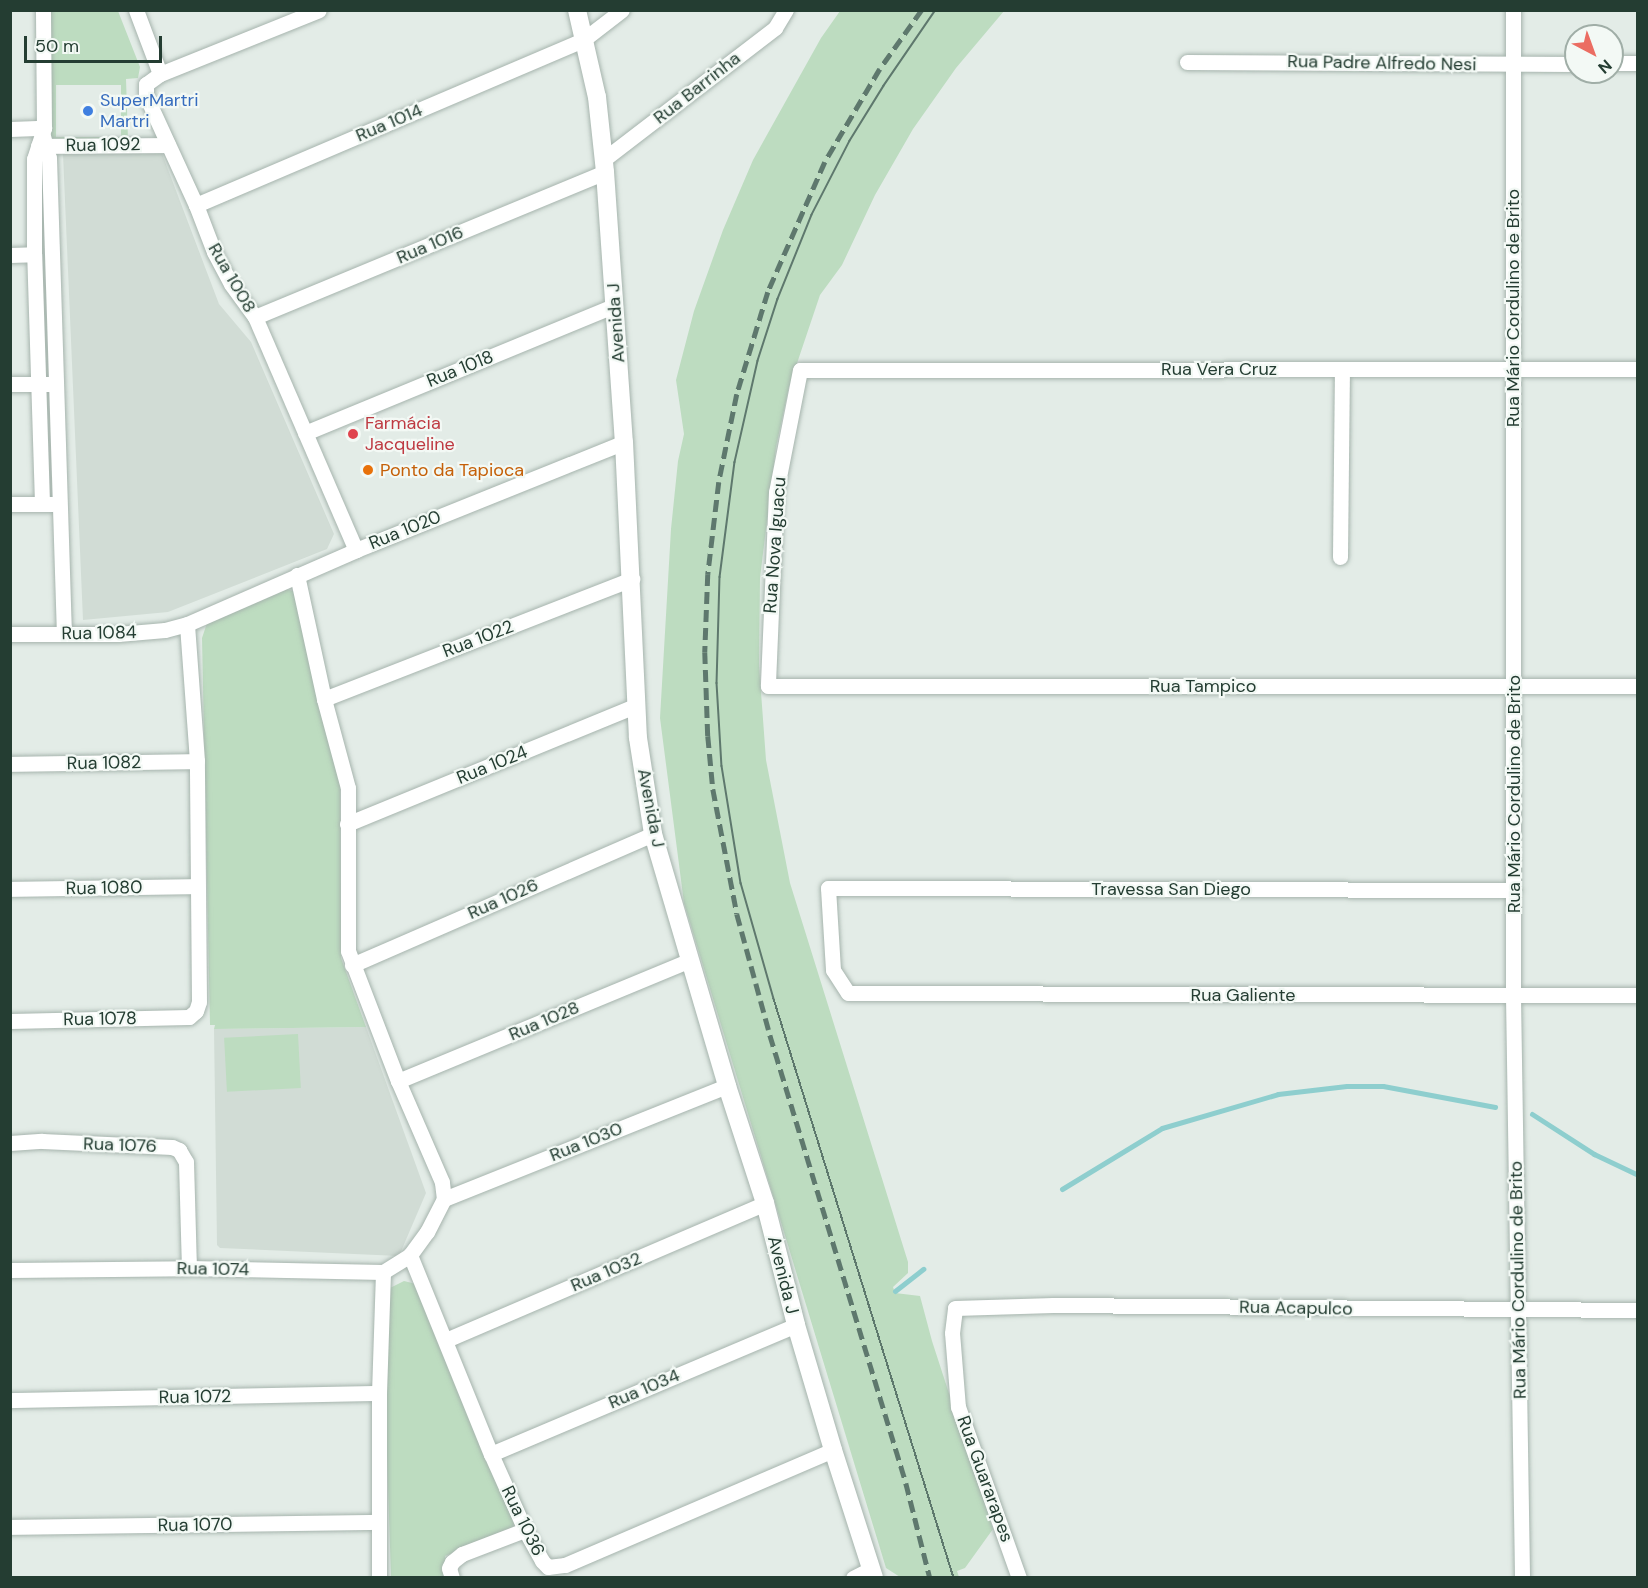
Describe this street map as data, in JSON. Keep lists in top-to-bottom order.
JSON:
{
  "streets": {
    "street": [
      "Rua Padre Alfredo Nesi",
      "Rua Barrinha",
      "Rua 1014",
      "Rua 1092",
      "Rua 1016",
      "Rua 1008",
      "Rua Mário Cordulino de Brito",
      "Avenida J",
      "Rua 1018",
      "Rua Vera Cruz",
      "Rua 1020",
      "Rua Nova Iguacu",
      "Rua 1084",
      "Rua 1022",
      "Rua Tampico",
      "Rua 1082",
      "Rua 1024",
      "Rua 1080",
      "Travessa San Diego",
      "Rua 1026",
      "Rua Galiente",
      "Rua 1078",
      "Rua 1028",
      "Rua 1030",
      "Rua 1076",
      "Rua 1074",
      "Rua 1032",
      "Rua Acapulco",
      "Rua 1034",
      "Rua 1072",
      "Rua Guararapes",
      "Rua 1036",
      "Rua 1070"
    ]
  },
  "crossings": [
    ["Rua Padre Alfredo Nesi", "Rua Mário Cordulino de Brito"],
    ["Rua Barrinha", "Rua 1016"],
    ["Rua Barrinha", "Avenida J"],
    ["Rua 1014", "Rua 1008"],
    ["Rua 1014", "Avenida J"],
    ["Rua 1092", "Rua 1008"],
    ["Rua 1016", "Rua 1008"],
    ["Rua 1016", "Avenida J"],
    ["Rua 1008", "Rua 1018"],
    ["Rua 1008", "Rua 1020"],
    ["Rua Mário Cordulino de Brito", "Rua Vera Cruz"],
    ["Rua Mário Cordulino de Brito", "Rua Tampico"],
    ["Rua Mário Cordulino de Brito", "Travessa San Diego"],
    ["Rua Mário Cordulino de Brito", "Rua Galiente"],
    ["Rua Mário Cordulino de Brito", "Rua Acapulco"],
    ["Avenida J", "Rua 1018"],
    ["Avenida J", "Rua 1020"],
    ["Avenida J", "Rua 1022"],
    ["Avenida J", "Rua 1024"],
    ["Avenida J", "Rua 1026"],
    ["Avenida J", "Rua 1028"],
    ["Avenida J", "Rua 1030"],
    ["Avenida J", "Rua 1032"],
    ["Avenida J", "Rua 1034"],
    ["Avenida J", "Rua 1036"],
    ["Rua Vera Cruz", "Rua Nova Iguacu"],
    ["Rua 1020", "Rua 1084"],
    ["Rua Nova Iguacu", "Rua Tampico"],
    ["Rua 1080", "Rua 1078"],
    ["Travessa San Diego", "Rua Galiente"],
    ["Rua 1076", "Rua 1074"],
    ["Rua 1032", "Rua 1036"],
    ["Rua Acapulco", "Rua Guararapes"],
    ["Rua 1034", "Rua 1036"]
  ],
  "places": ["SuperMartri Martri", "Farmácia Jacqueline", "Ponto da Tapioca"],
  "scale_bar": "50 m",
  "north": "bottom right"
}
